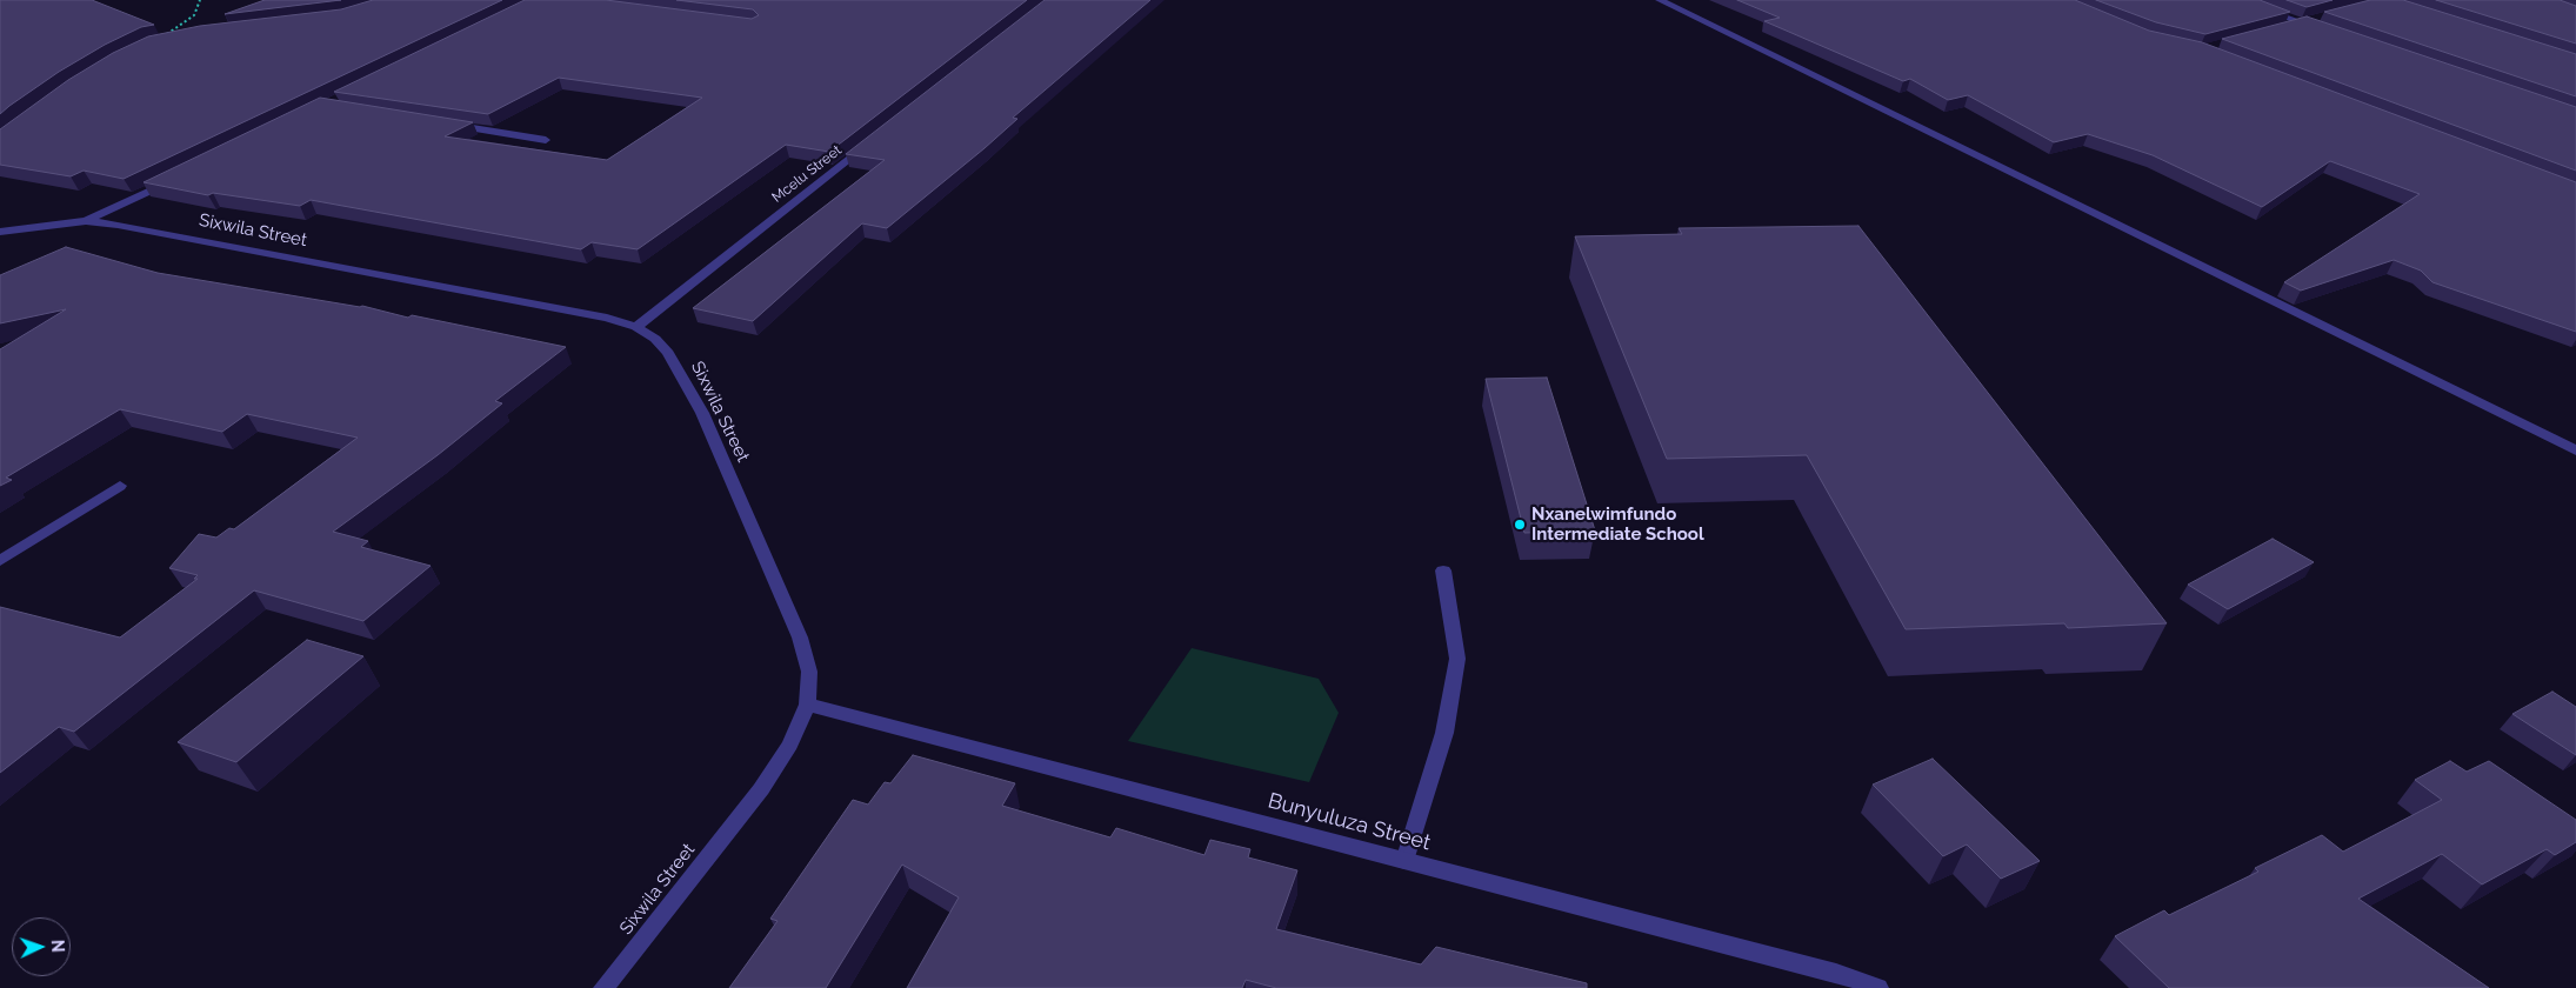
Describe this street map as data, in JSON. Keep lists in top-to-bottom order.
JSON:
{
  "streets": {
    "street": ["Mcelu Street", "Sixwila Street", "Bunyuluza Street"]
  },
  "crossings": [
    ["Mcelu Street", "Sixwila Street"],
    ["Sixwila Street", "Bunyuluza Street"]
  ],
  "places": ["Nxanelwimfundo Intermediate School"],
  "north": "right"
}
